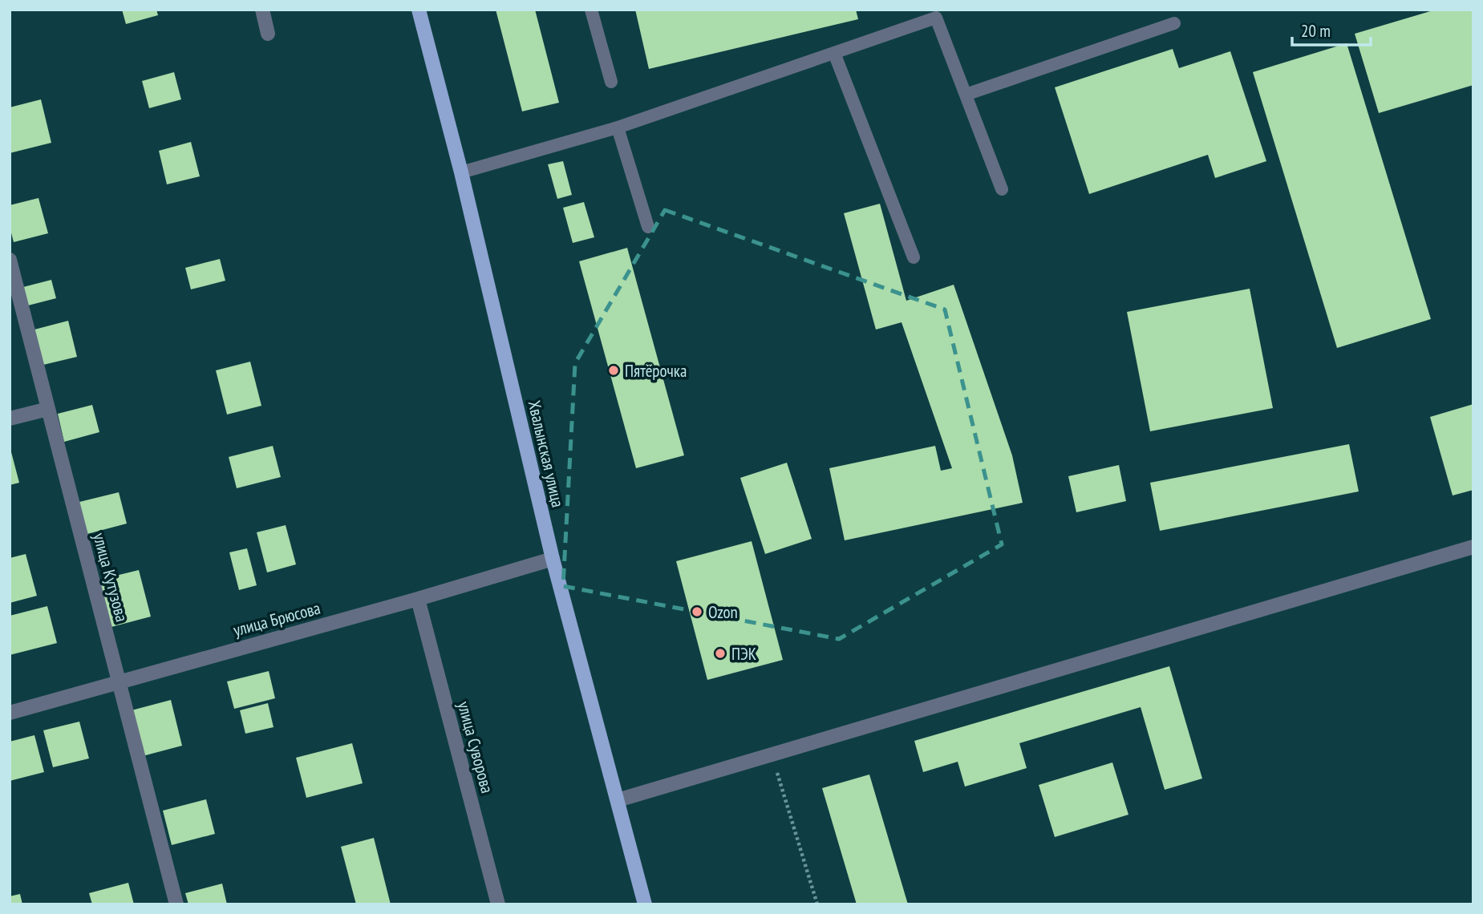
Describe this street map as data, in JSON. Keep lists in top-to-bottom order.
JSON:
{
  "streets": {
    "main road": ["Хвалынская улица"],
    "street": ["улица Кутузова", "улица Брюсова", "улица Суворова"]
  },
  "crossings": [
    ["Хвалынская улица", "улица Брюсова"],
    ["улица Кутузова", "улица Брюсова"],
    ["улица Брюсова", "улица Суворова"]
  ],
  "places": ["Пятёрочка", "Ozon", "ПЭК"],
  "scale_bar": "20 m"
}
